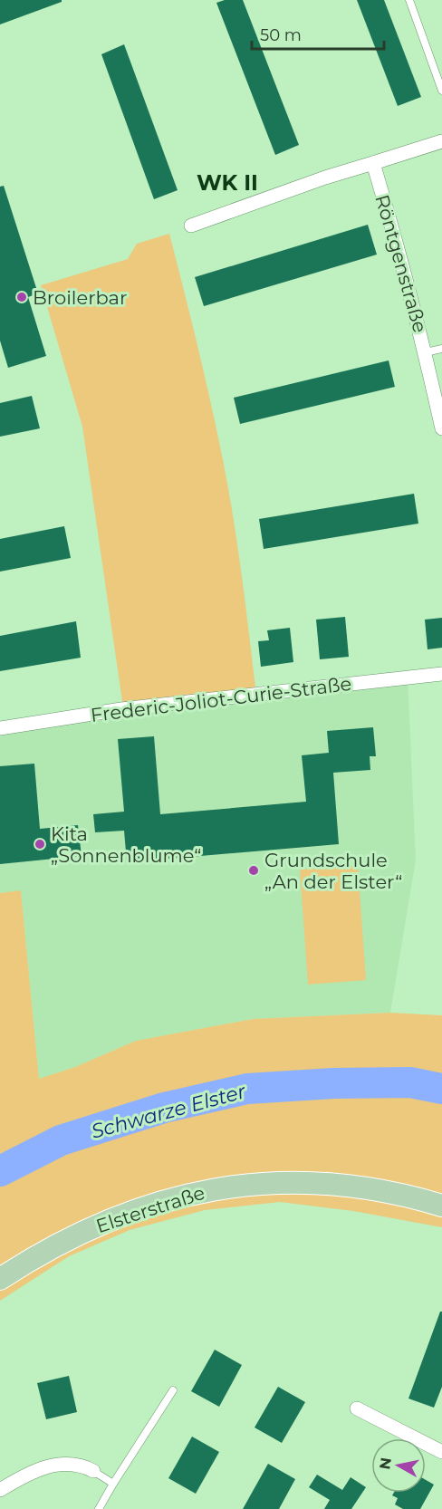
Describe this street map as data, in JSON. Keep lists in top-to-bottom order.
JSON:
{
  "streets": {
    "main road": ["Elsterstraße"],
    "street": ["Röntgenstraße", "Frederic-Joliot-Curie-Straße"]
  },
  "districts": ["WK II"],
  "water": ["Schwarze Elster"],
  "places": ["Broilerbar", "Kita „Sonnenblume“", "Grundschule „An der Elster“"],
  "scale_bar": "50 m",
  "north": "left"
}
